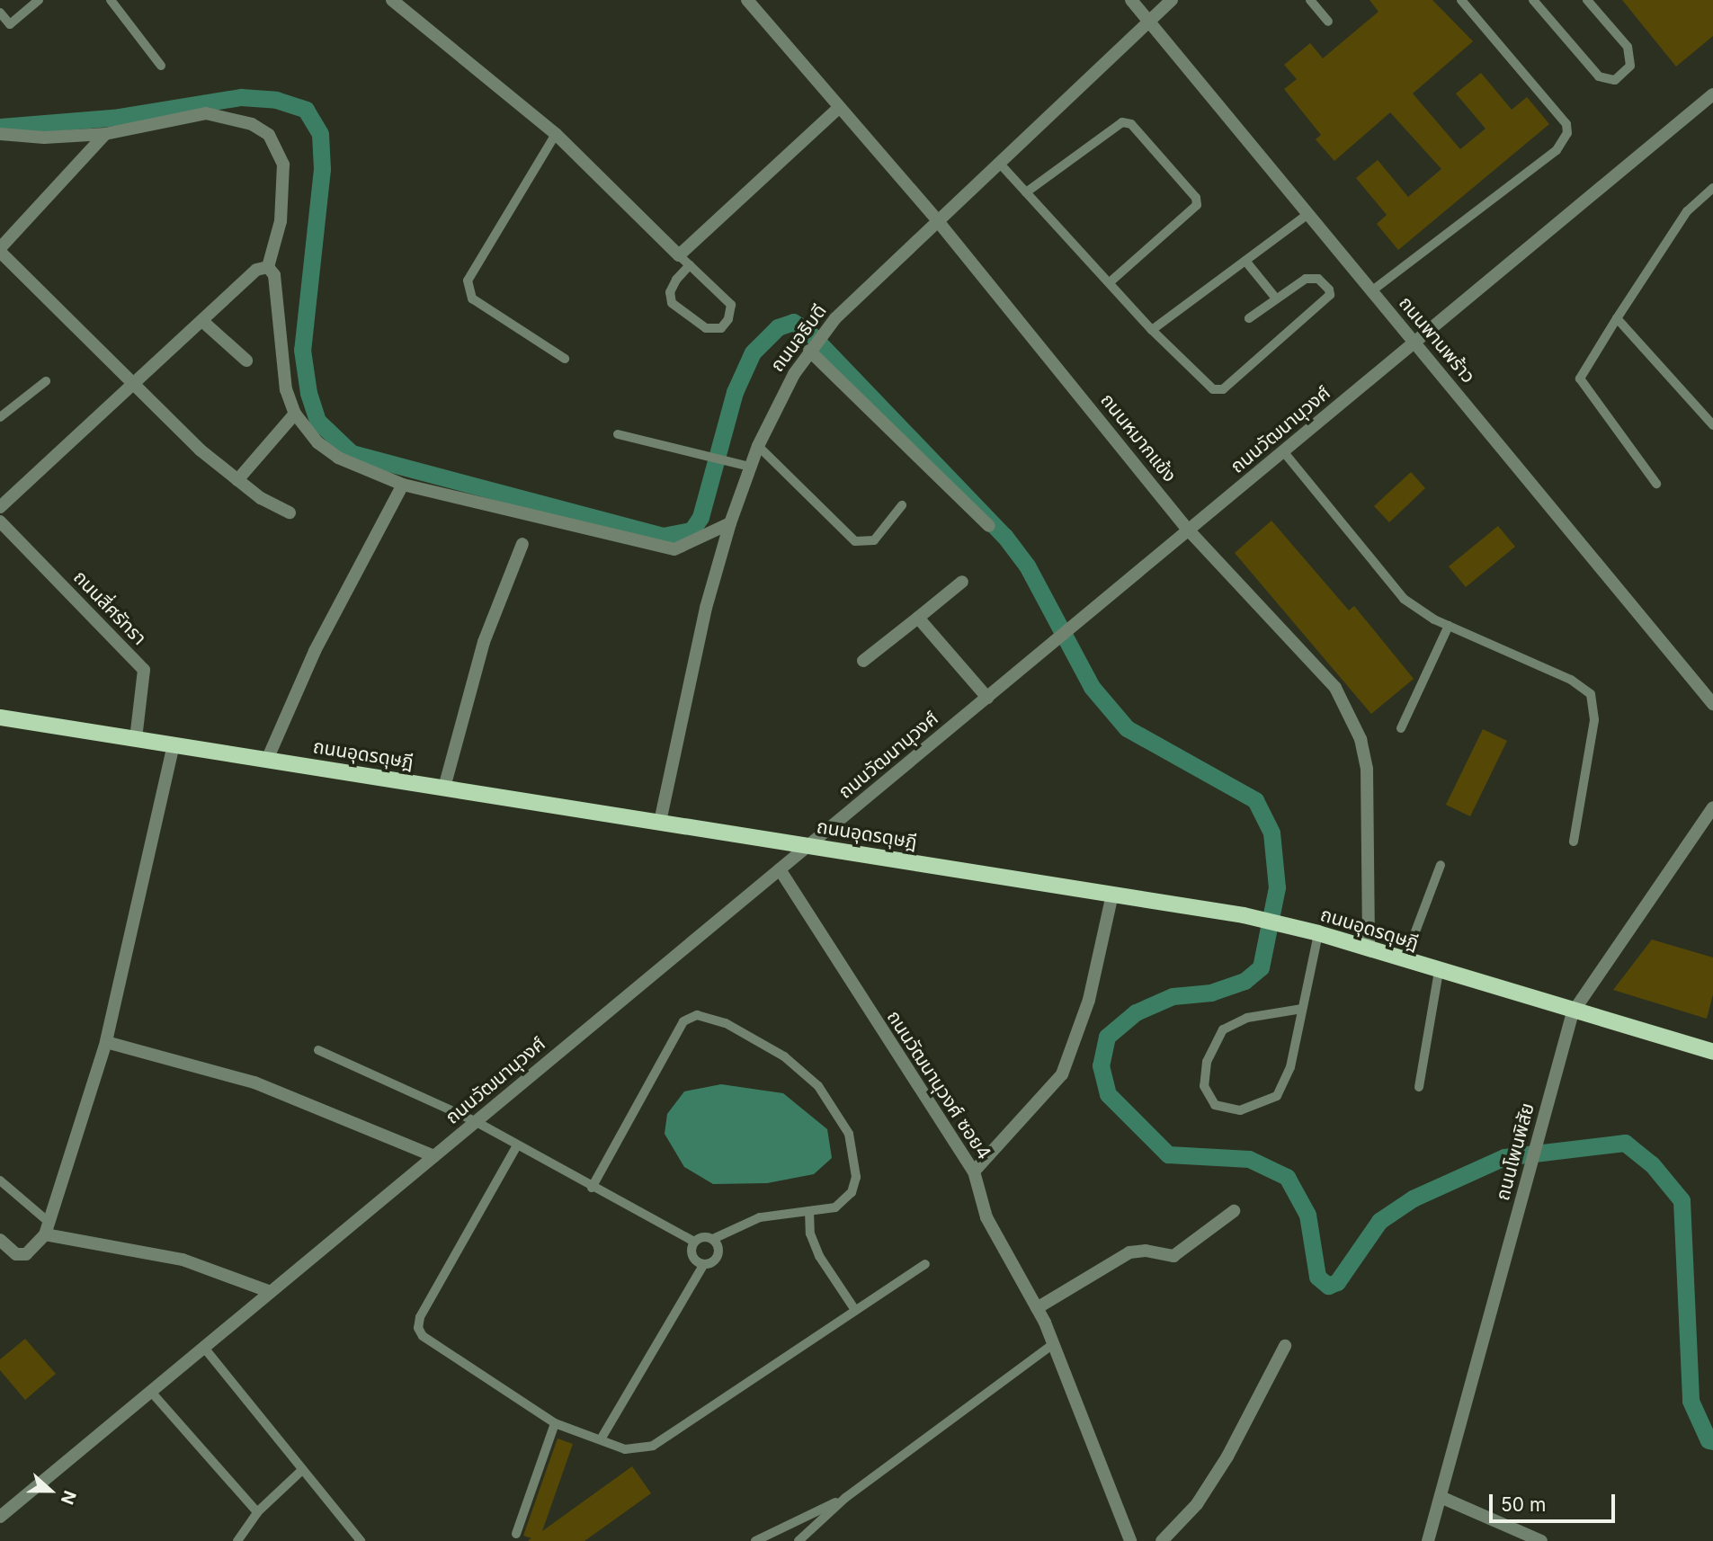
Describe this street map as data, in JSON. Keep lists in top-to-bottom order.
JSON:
{
  "streets": {
    "main road": ["ถนนอุดรดุษฎี"],
    "street": [
      "ถนนอธิบดี",
      "ถนนพานพร้าว",
      "ถนนวัฒนานุวงศ์",
      "ถนนหมากแข้ง",
      "ถนนสี่ศรัทรา",
      "ถนนวัฒนานุวงศ์ ซอย4",
      "ถนนโพนพิสัย"
    ]
  },
  "crossings": [
    ["ถนนอธิบดี", "ถนนพานพร้าว"],
    ["ถนนอธิบดี", "ถนนหมากแข้ง"],
    ["ถนนอธิบดี", "ถนนอุดรดุษฎี"],
    ["ถนนพานพร้าว", "ถนนวัฒนานุวงศ์"],
    ["ถนนวัฒนานุวงศ์", "ถนนหมากแข้ง"],
    ["ถนนวัฒนานุวงศ์", "ถนนอุดรดุษฎี"],
    ["ถนนวัฒนานุวงศ์", "ถนนวัฒนานุวงศ์ ซอย4"],
    ["ถนนหมากแข้ง", "ถนนอุดรดุษฎี"],
    ["ถนนสี่ศรัทรา", "ถนนอุดรดุษฎี"],
    ["ถนนอุดรดุษฎี", "ถนนโพนพิสัย"]
  ],
  "scale_bar": "50 m",
  "north": "right"
}
